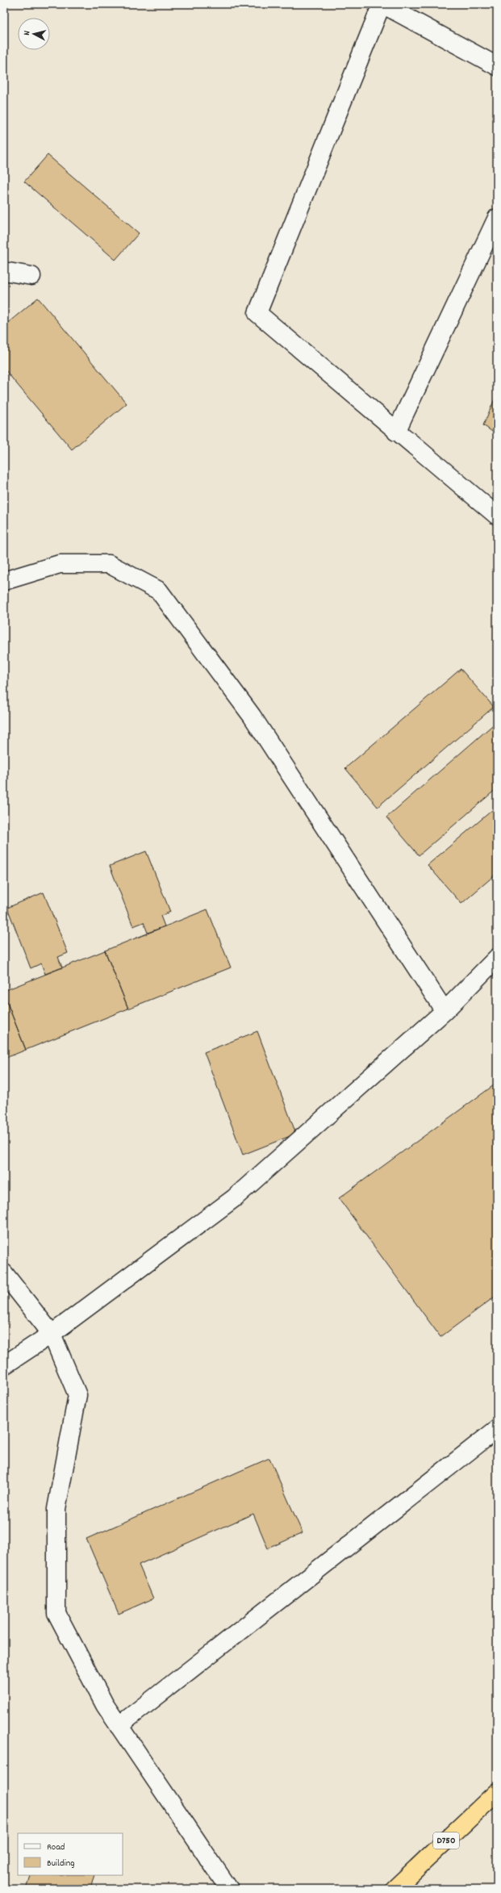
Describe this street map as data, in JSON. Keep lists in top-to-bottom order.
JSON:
{
  "streets": {
    "highway": ["D750"]
  },
  "legend": ["Road", "Building"],
  "north": "left"
}
